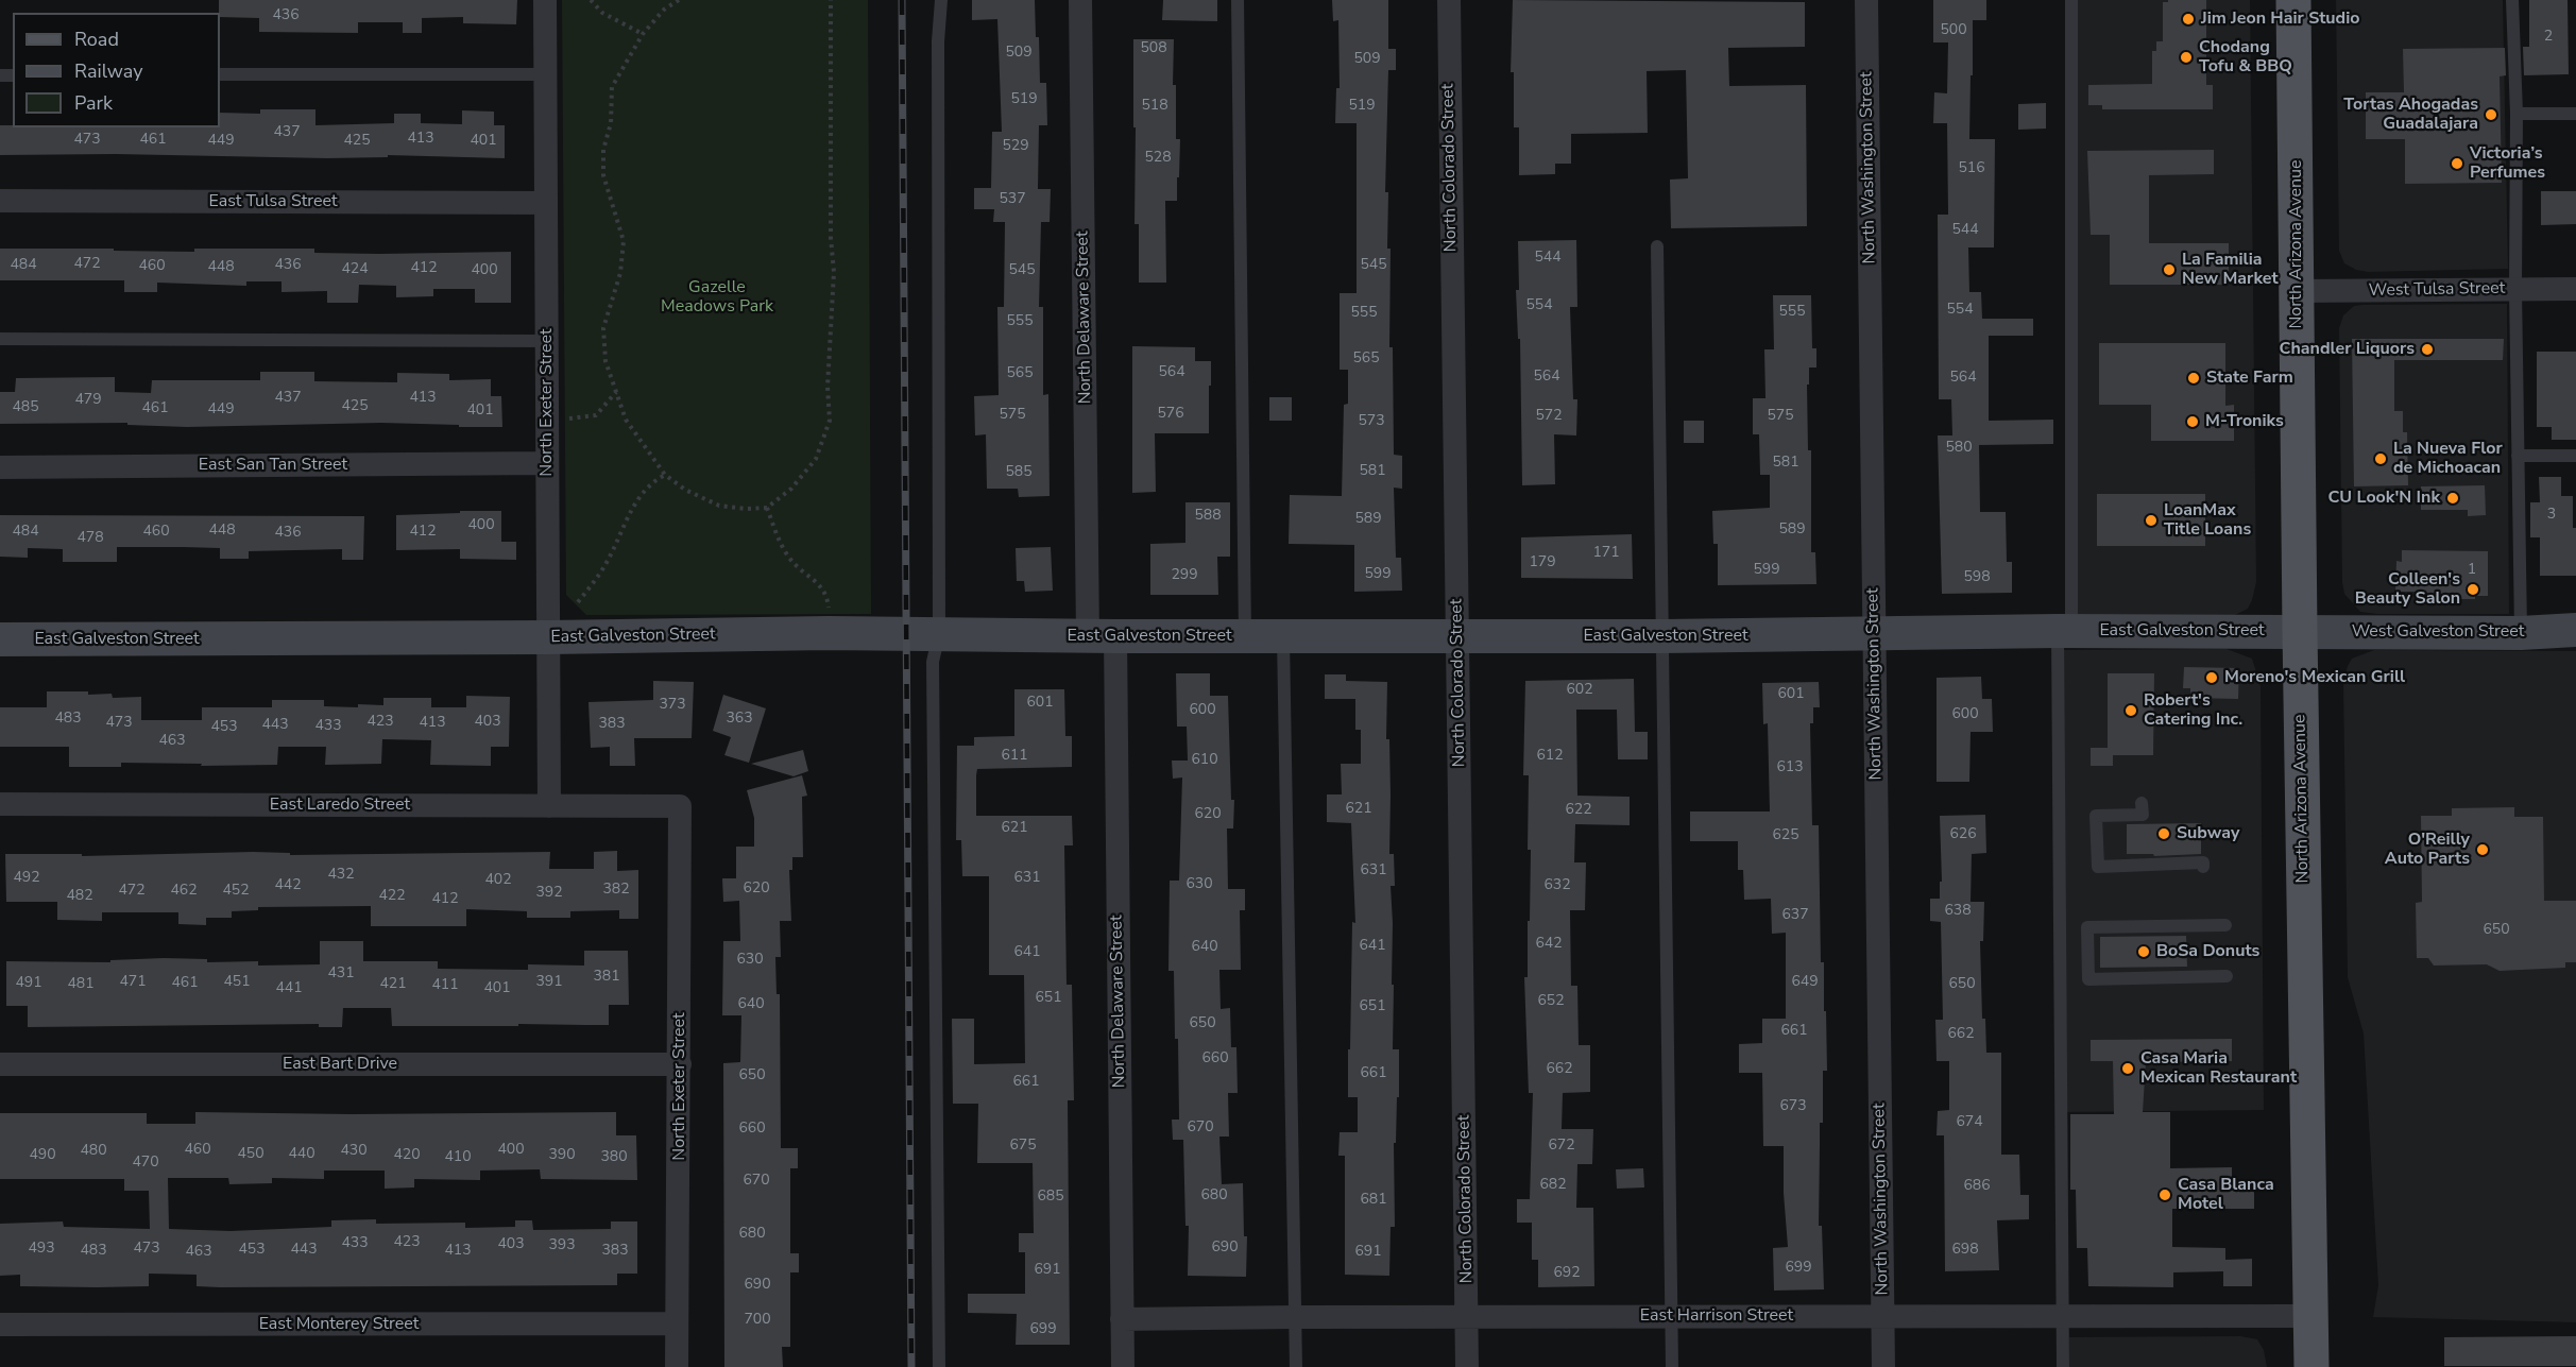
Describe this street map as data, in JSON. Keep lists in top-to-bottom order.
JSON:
{
  "streets": {
    "main road": ["North Arizona Avenue"],
    "street": [
      "North Colorado Street",
      "North Washington Street",
      "East Tulsa Street",
      "West Tulsa Street",
      "North Delaware Street",
      "North Exeter Street",
      "East San Tan Street",
      "East Galveston Street",
      "West Galveston Street",
      "East Laredo Street",
      "East Bart Drive",
      "East Harrison Street",
      "East Monterey Street"
    ]
  },
  "crossings": [
    ["North Colorado Street", "East Galveston Street"],
    ["North Colorado Street", "East Harrison Street"],
    ["North Washington Street", "East Galveston Street"],
    ["North Washington Street", "East Harrison Street"],
    ["East Tulsa Street", "North Exeter Street"],
    ["North Arizona Avenue", "West Tulsa Street"],
    ["North Arizona Avenue", "East Galveston Street"],
    ["North Arizona Avenue", "West Galveston Street"],
    ["North Arizona Avenue", "East Harrison Street"],
    ["North Delaware Street", "East Galveston Street"],
    ["North Delaware Street", "East Harrison Street"],
    ["North Exeter Street", "East San Tan Street"],
    ["North Exeter Street", "East Galveston Street"],
    ["North Exeter Street", "East Laredo Street"],
    ["North Exeter Street", "East Bart Drive"],
    ["North Exeter Street", "East Monterey Street"],
    ["East Galveston Street", "West Galveston Street"]
  ],
  "parks": ["Gazelle Meadows Park"],
  "places": [
    "Jim Jeon Hair Studio",
    "Chodang Tofu & BBQ",
    "Tortas Ahogadas Guadalajara",
    "Victoria’s Perfumes",
    "La Familia New Market",
    "Chandler Liquors",
    "State Farm",
    "M-Troniks",
    "La Nueva Flor de Michoacan",
    "CU Look'N Ink",
    "LoanMax Title Loans",
    "Colleen's Beauty Salon",
    "Moreno's Mexican Grill",
    "Robert's Catering Inc.",
    "Subway",
    "O'Reilly Auto Parts",
    "BoSa Donuts",
    "Casa Maria Mexican Restaurant",
    "Casa Blanca Motel"
  ],
  "house_numbers": [
    "436",
    "500",
    "2",
    "508",
    "509",
    "509",
    "519",
    "518",
    "519",
    "437",
    "413",
    "473",
    "461",
    "449",
    "425",
    "401",
    "529",
    "528",
    "516",
    "537",
    "544",
    "544",
    "472",
    "484",
    "436",
    "545",
    "460",
    "448",
    "412",
    "424",
    "400",
    "545",
    "554",
    "554",
    "555",
    "555",
    "555",
    "565",
    "564",
    "565",
    "564",
    "564",
    "437",
    "413",
    "479",
    "425",
    "485",
    "461",
    "449",
    "401",
    "576",
    "575",
    "572",
    "575",
    "573",
    "580",
    "581",
    "581",
    "585",
    "3",
    "588",
    "589",
    "400",
    "589",
    "448",
    "484",
    "460",
    "412",
    "436",
    "478",
    "171",
    "179",
    "599",
    "1",
    "599",
    "299",
    "598",
    "602",
    "601",
    "601",
    "373",
    "600",
    "600",
    "483",
    "363",
    "423",
    "403",
    "473",
    "413",
    "383",
    "443",
    "433",
    "453",
    "463",
    "611",
    "612",
    "610",
    "613",
    "621",
    "622",
    "620",
    "621",
    "626",
    "625",
    "631",
    "432",
    "492",
    "631",
    "402",
    "630",
    "442",
    "632",
    "620",
    "382",
    "472",
    "462",
    "452",
    "392",
    "482",
    "422",
    "412",
    "638",
    "637",
    "650",
    "642",
    "641",
    "640",
    "641",
    "630",
    "431",
    "381",
    "471",
    "451",
    "391",
    "649",
    "491",
    "461",
    "481",
    "421",
    "650",
    "411",
    "441",
    "401",
    "651",
    "652",
    "640",
    "651",
    "650",
    "661",
    "662",
    "660",
    "662",
    "661",
    "650",
    "661",
    "673",
    "674",
    "670",
    "660",
    "675",
    "672",
    "460",
    "400",
    "480",
    "430",
    "450",
    "440",
    "490",
    "420",
    "390",
    "410",
    "380",
    "470",
    "670",
    "682",
    "686",
    "680",
    "685",
    "681",
    "680",
    "423",
    "433",
    "403",
    "393",
    "690",
    "493",
    "473",
    "453",
    "443",
    "698",
    "483",
    "413",
    "383",
    "463",
    "691",
    "699",
    "691",
    "692",
    "690",
    "700",
    "699"
  ],
  "legend": ["Road", "Railway", "Park"]
}
